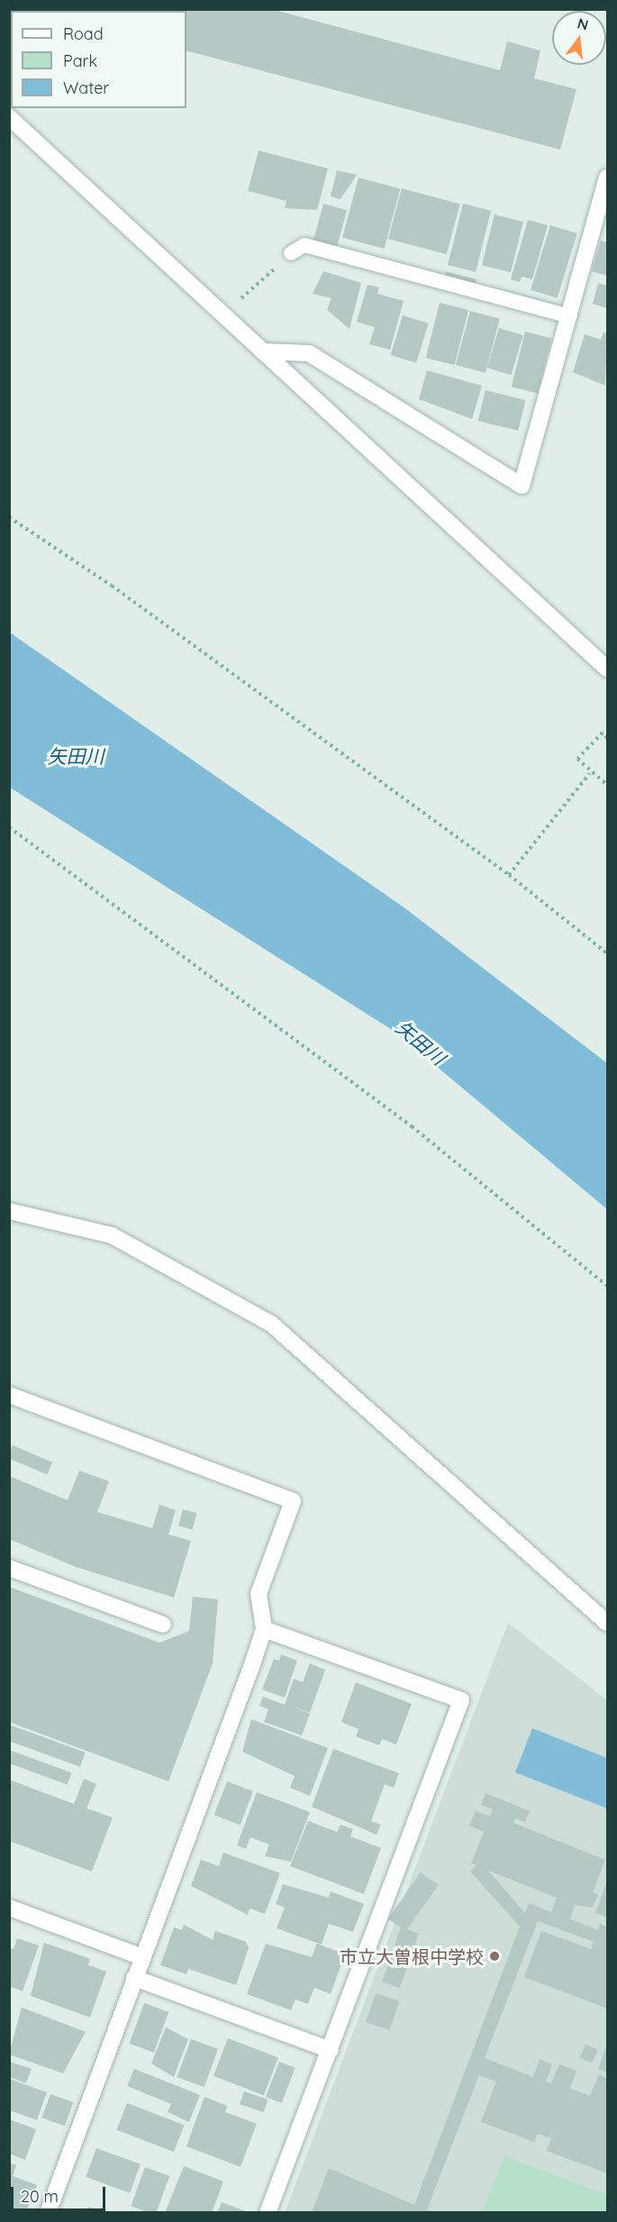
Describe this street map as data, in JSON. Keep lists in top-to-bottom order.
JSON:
{
  "water": ["矢田川"],
  "places": ["市立大曽根中学校"],
  "legend": ["Road", "Park", "Water"],
  "scale_bar": "20 m",
  "north": "top"
}
